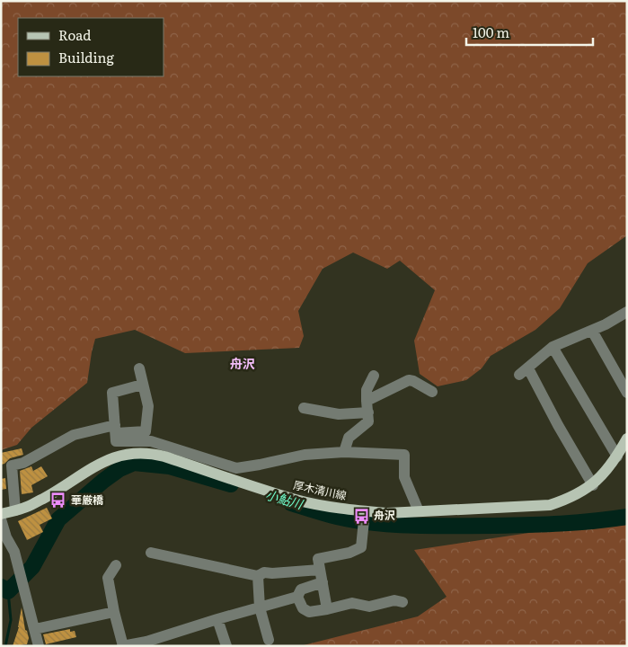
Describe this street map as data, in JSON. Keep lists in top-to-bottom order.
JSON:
{
  "streets": {
    "main road": ["厚木清川線"]
  },
  "districts": ["舟沢"],
  "water": ["小鮎川"],
  "places": {
    "bus stop": ["華厳橋", "舟沢"]
  },
  "legend": ["Road", "Building"],
  "scale_bar": "100 m"
}
